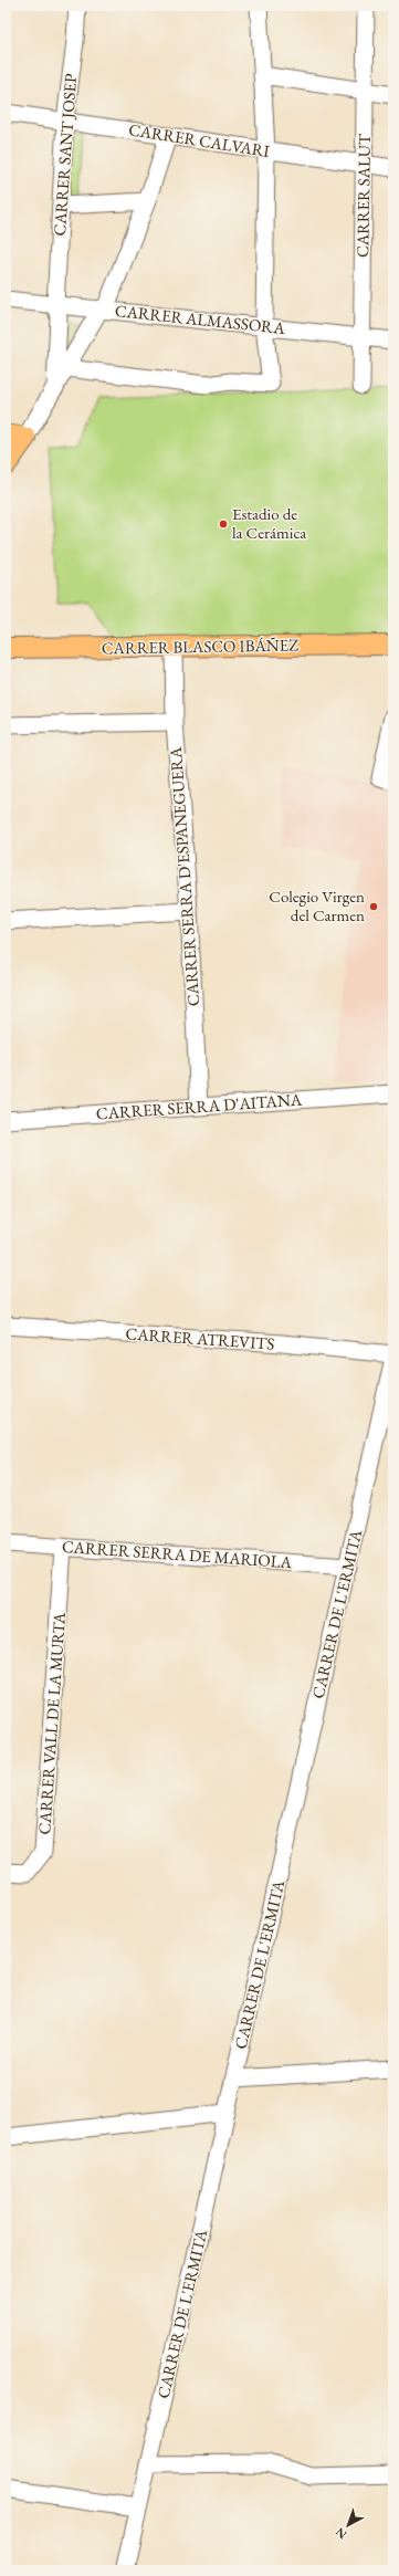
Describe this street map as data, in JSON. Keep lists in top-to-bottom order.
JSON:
{
  "streets": {
    "main road": ["CARRER BLASCO IBÁÑEZ"],
    "street": [
      "CARRER CALVARI",
      "CARRER SANT JOSEP",
      "CARRER SALUT",
      "CARRER ALMASSORA",
      "CARRER SERRA D'ESPANEGUERA",
      "CARRER SERRA D'AITANA",
      "CARRER ATREVITS",
      "CARRER SERRA DE MARIOLA",
      "CARRER DE L'ERMITA",
      "CARRER VALL DE LA MURTA"
    ]
  },
  "crossings": [
    ["CARRER CALVARI", "CARRER SANT JOSEP"],
    ["CARRER CALVARI", "CARRER SALUT"],
    ["CARRER SANT JOSEP", "CARRER ALMASSORA"],
    ["CARRER SALUT", "CARRER ALMASSORA"],
    ["CARRER BLASCO IBÁÑEZ", "CARRER SERRA D'ESPANEGUERA"],
    ["CARRER SERRA D'ESPANEGUERA", "CARRER SERRA D'AITANA"],
    ["CARRER SERRA DE MARIOLA", "CARRER DE L'ERMITA"],
    ["CARRER SERRA DE MARIOLA", "CARRER VALL DE LA MURTA"]
  ],
  "places": ["Estadio de la Cerámica", "Colegio Virgen del Carmen"],
  "north": "bottom left"
}
